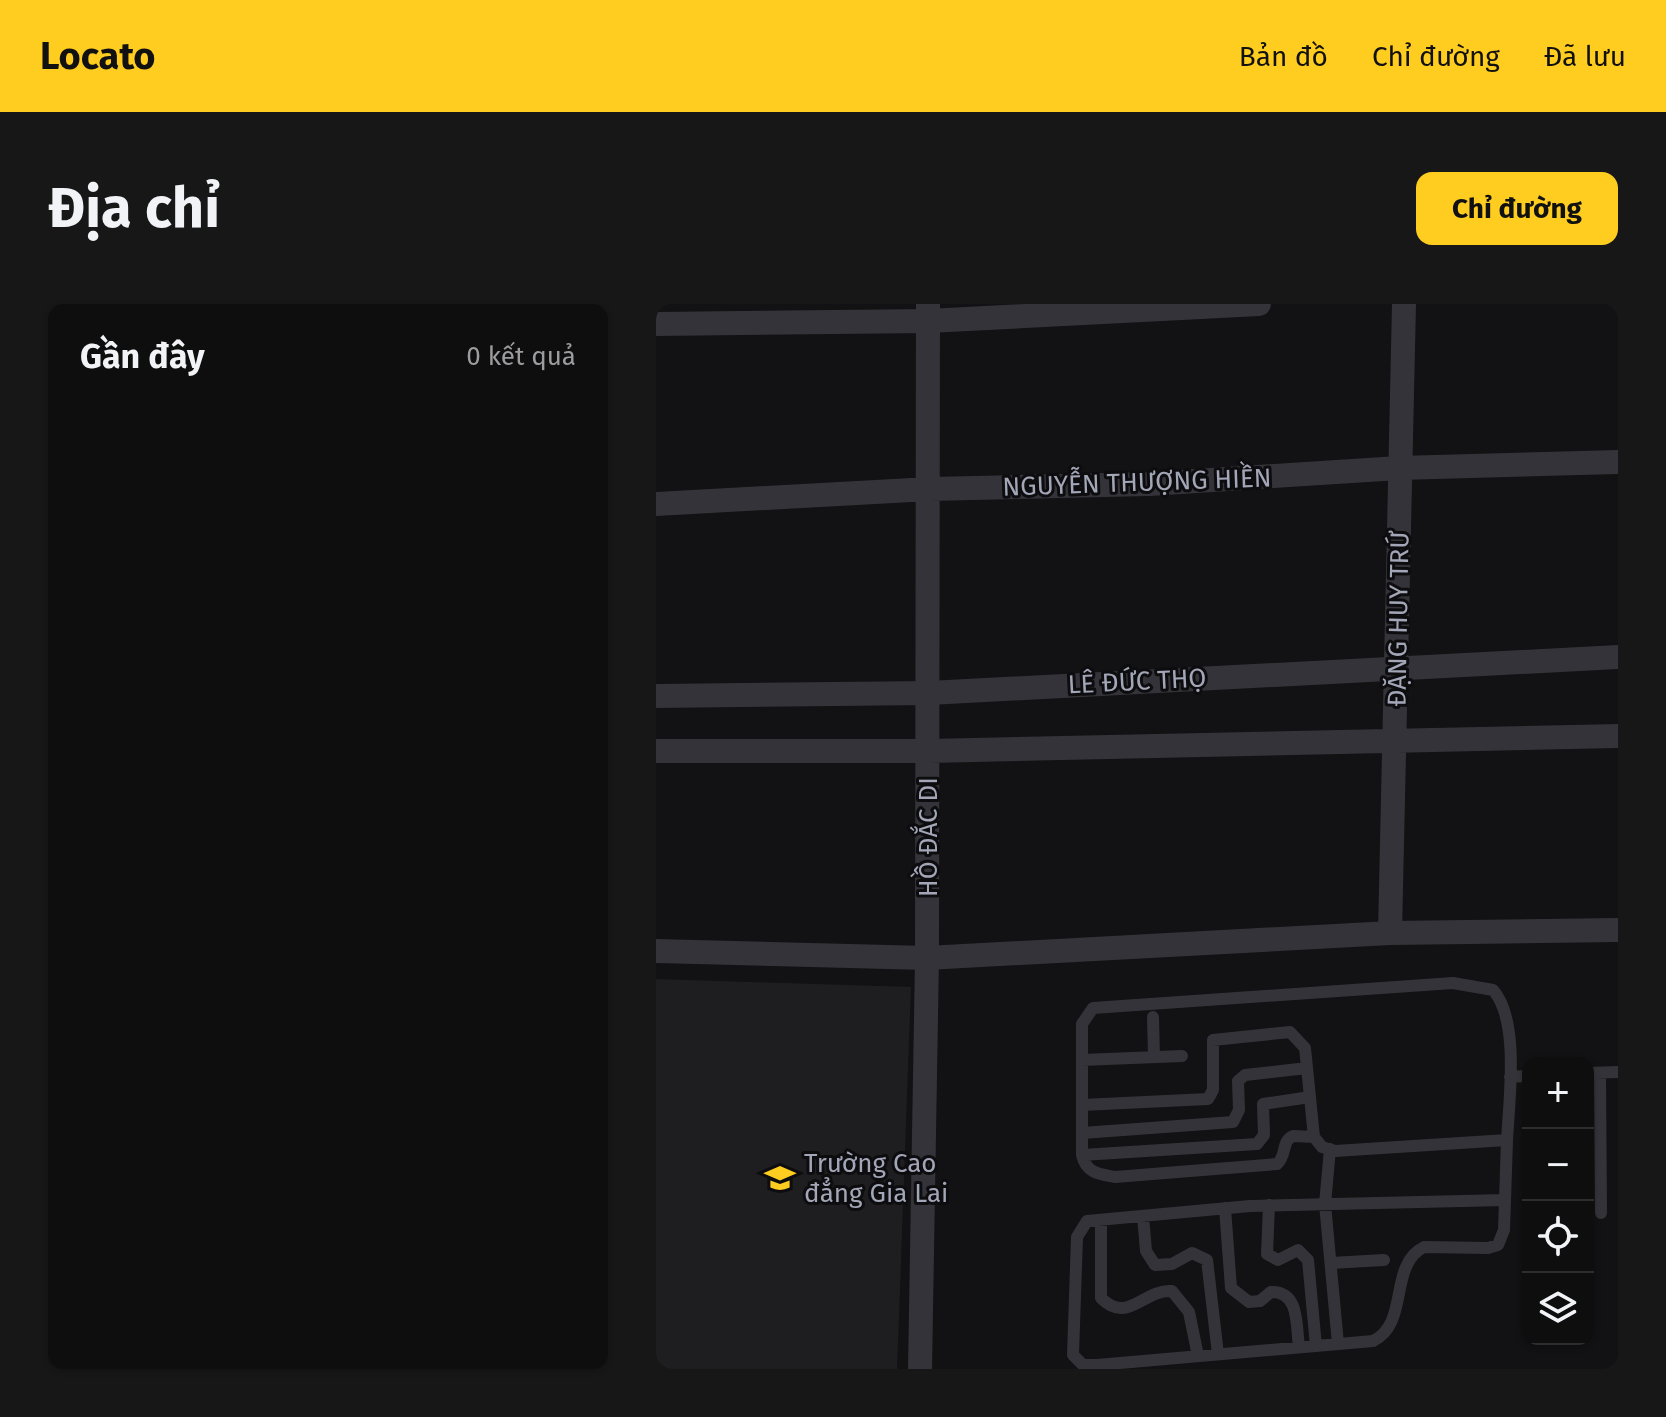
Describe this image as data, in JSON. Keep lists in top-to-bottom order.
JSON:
{
  "streets": {
    "street": [
      "NGUYỄN THƯỢNG HIỀN",
      "ĐẶNG HUY TRỨ",
      "LÊ ĐỨC THỌ",
      "HỒ ĐẮC DI"
    ]
  },
  "crossings": [
    ["NGUYỄN THƯỢNG HIỀN", "ĐẶNG HUY TRỨ"],
    ["NGUYỄN THƯỢNG HIỀN", "HỒ ĐẮC DI"],
    ["ĐẶNG HUY TRỨ", "LÊ ĐỨC THỌ"],
    ["LÊ ĐỨC THỌ", "HỒ ĐẮC DI"]
  ],
  "places": {
    "school or university": ["Trường Cao đẳng Gia Lai"]
  },
  "page": {
    "header": "Locato",
    "nav": ["Bản đồ", "Chỉ đường", "Đã lưu"],
    "buttons": "Chỉ đường",
    "title": "Địa chỉ",
    "heading": ["Gần đây", "0 kết quả"],
    "map_buttons": ["+", "−"]
  }
}
